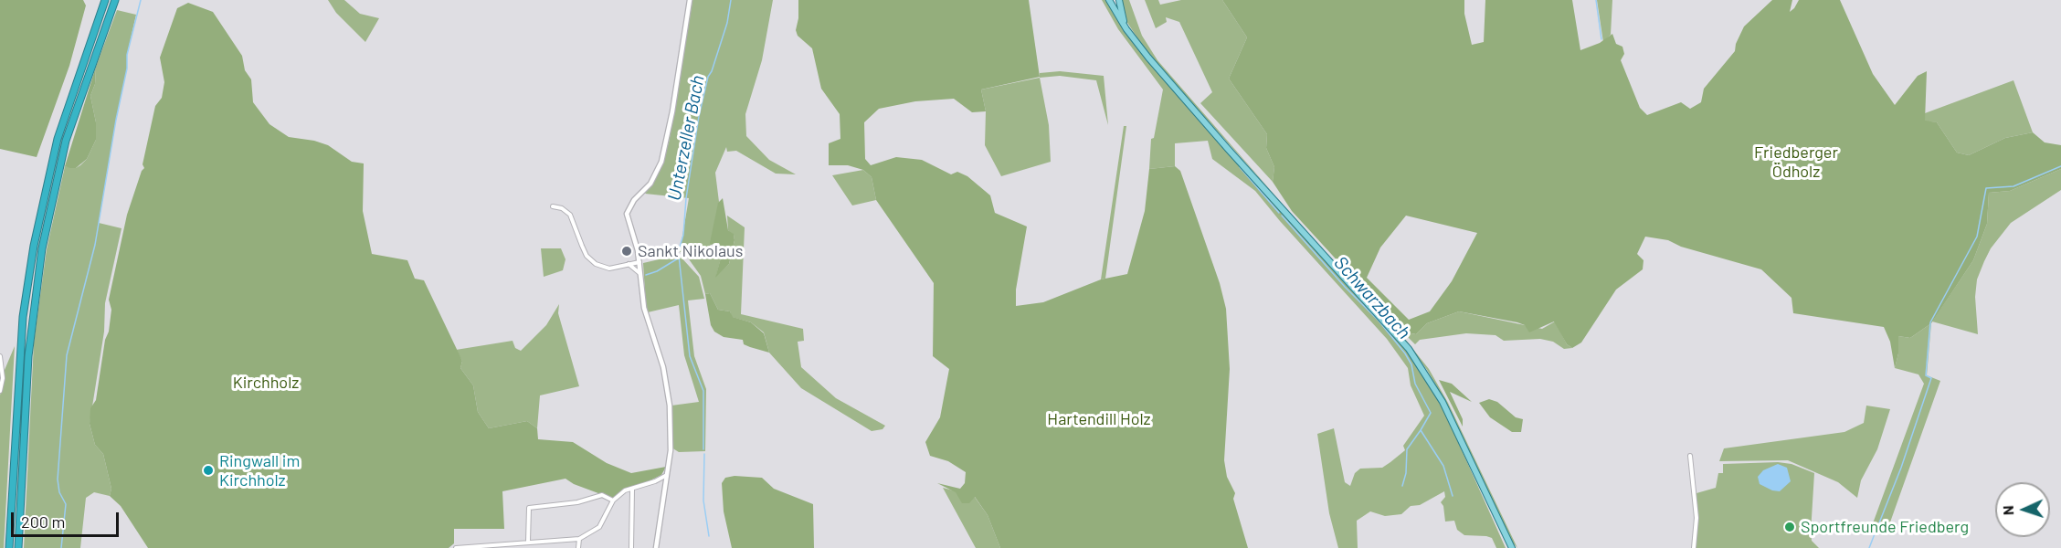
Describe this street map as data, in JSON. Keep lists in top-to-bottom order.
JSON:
{
  "water": ["Unterzeller Bach", "Schwarzbach"],
  "parks": ["Friedberger Ödholz", "Kirchholz", "Hartendill Holz"],
  "places": ["Sankt Nikolaus", "Ringwall im Kirchholz", "Sportfreunde Friedberg"],
  "scale_bar": "200 m",
  "north": "left"
}
